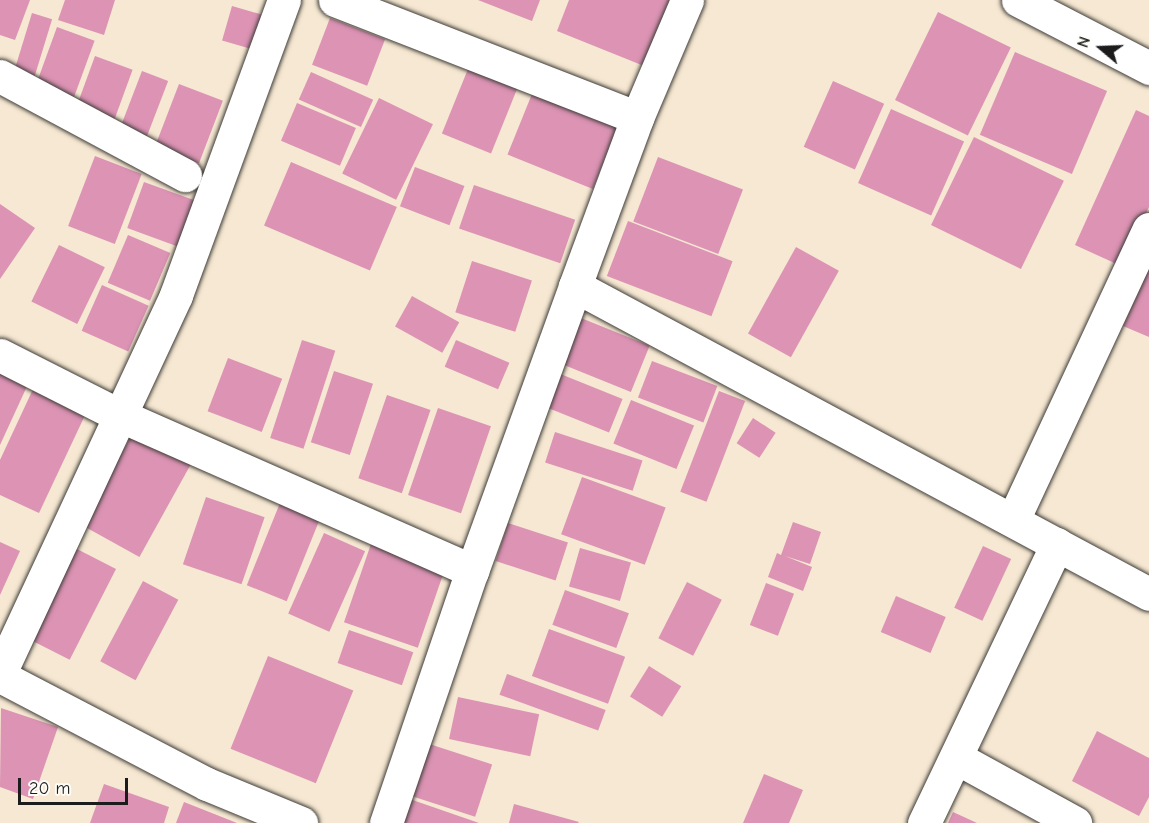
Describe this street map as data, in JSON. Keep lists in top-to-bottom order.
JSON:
{
  "scale_bar": "20 m",
  "north": "left"
}
